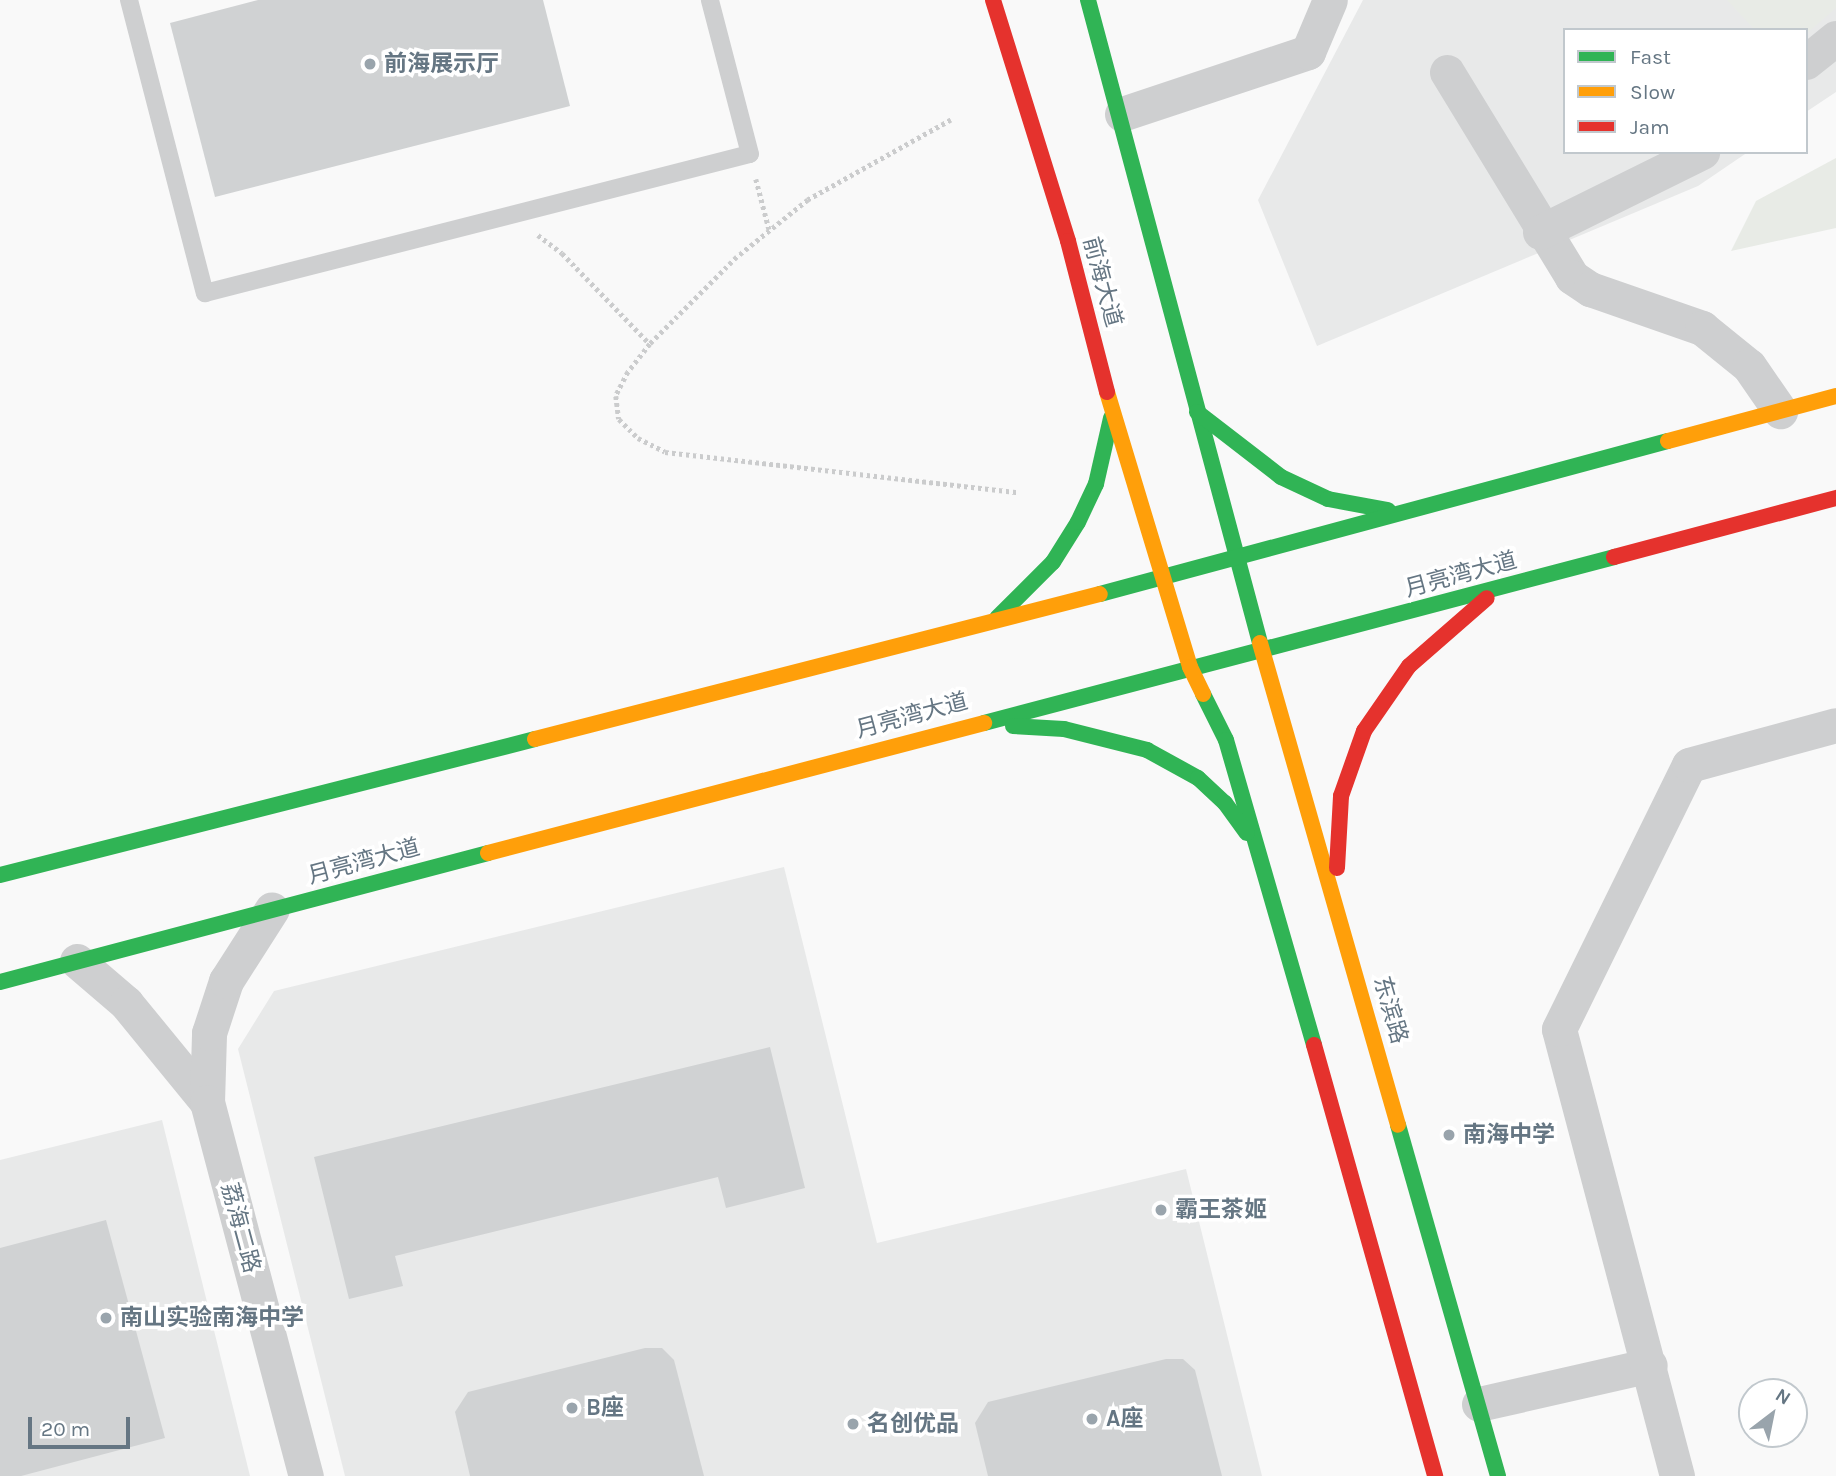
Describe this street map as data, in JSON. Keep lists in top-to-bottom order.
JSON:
{
  "streets": {
    "main road": ["前海大道", "月亮湾大道", "东滨路"],
    "street": ["荔海二路"]
  },
  "crossings": [
    ["月亮湾大道", "东滨路"],
    ["月亮湾大道", "荔海二路"]
  ],
  "places": [
    "前海展示厅",
    "南海中学",
    "霸王茶姬",
    "南山实验南海中学",
    "B座",
    "A座",
    "名创优品"
  ],
  "legend": ["Fast", "Slow", "Jam"],
  "scale_bar": "20 m",
  "north": "top right"
}
